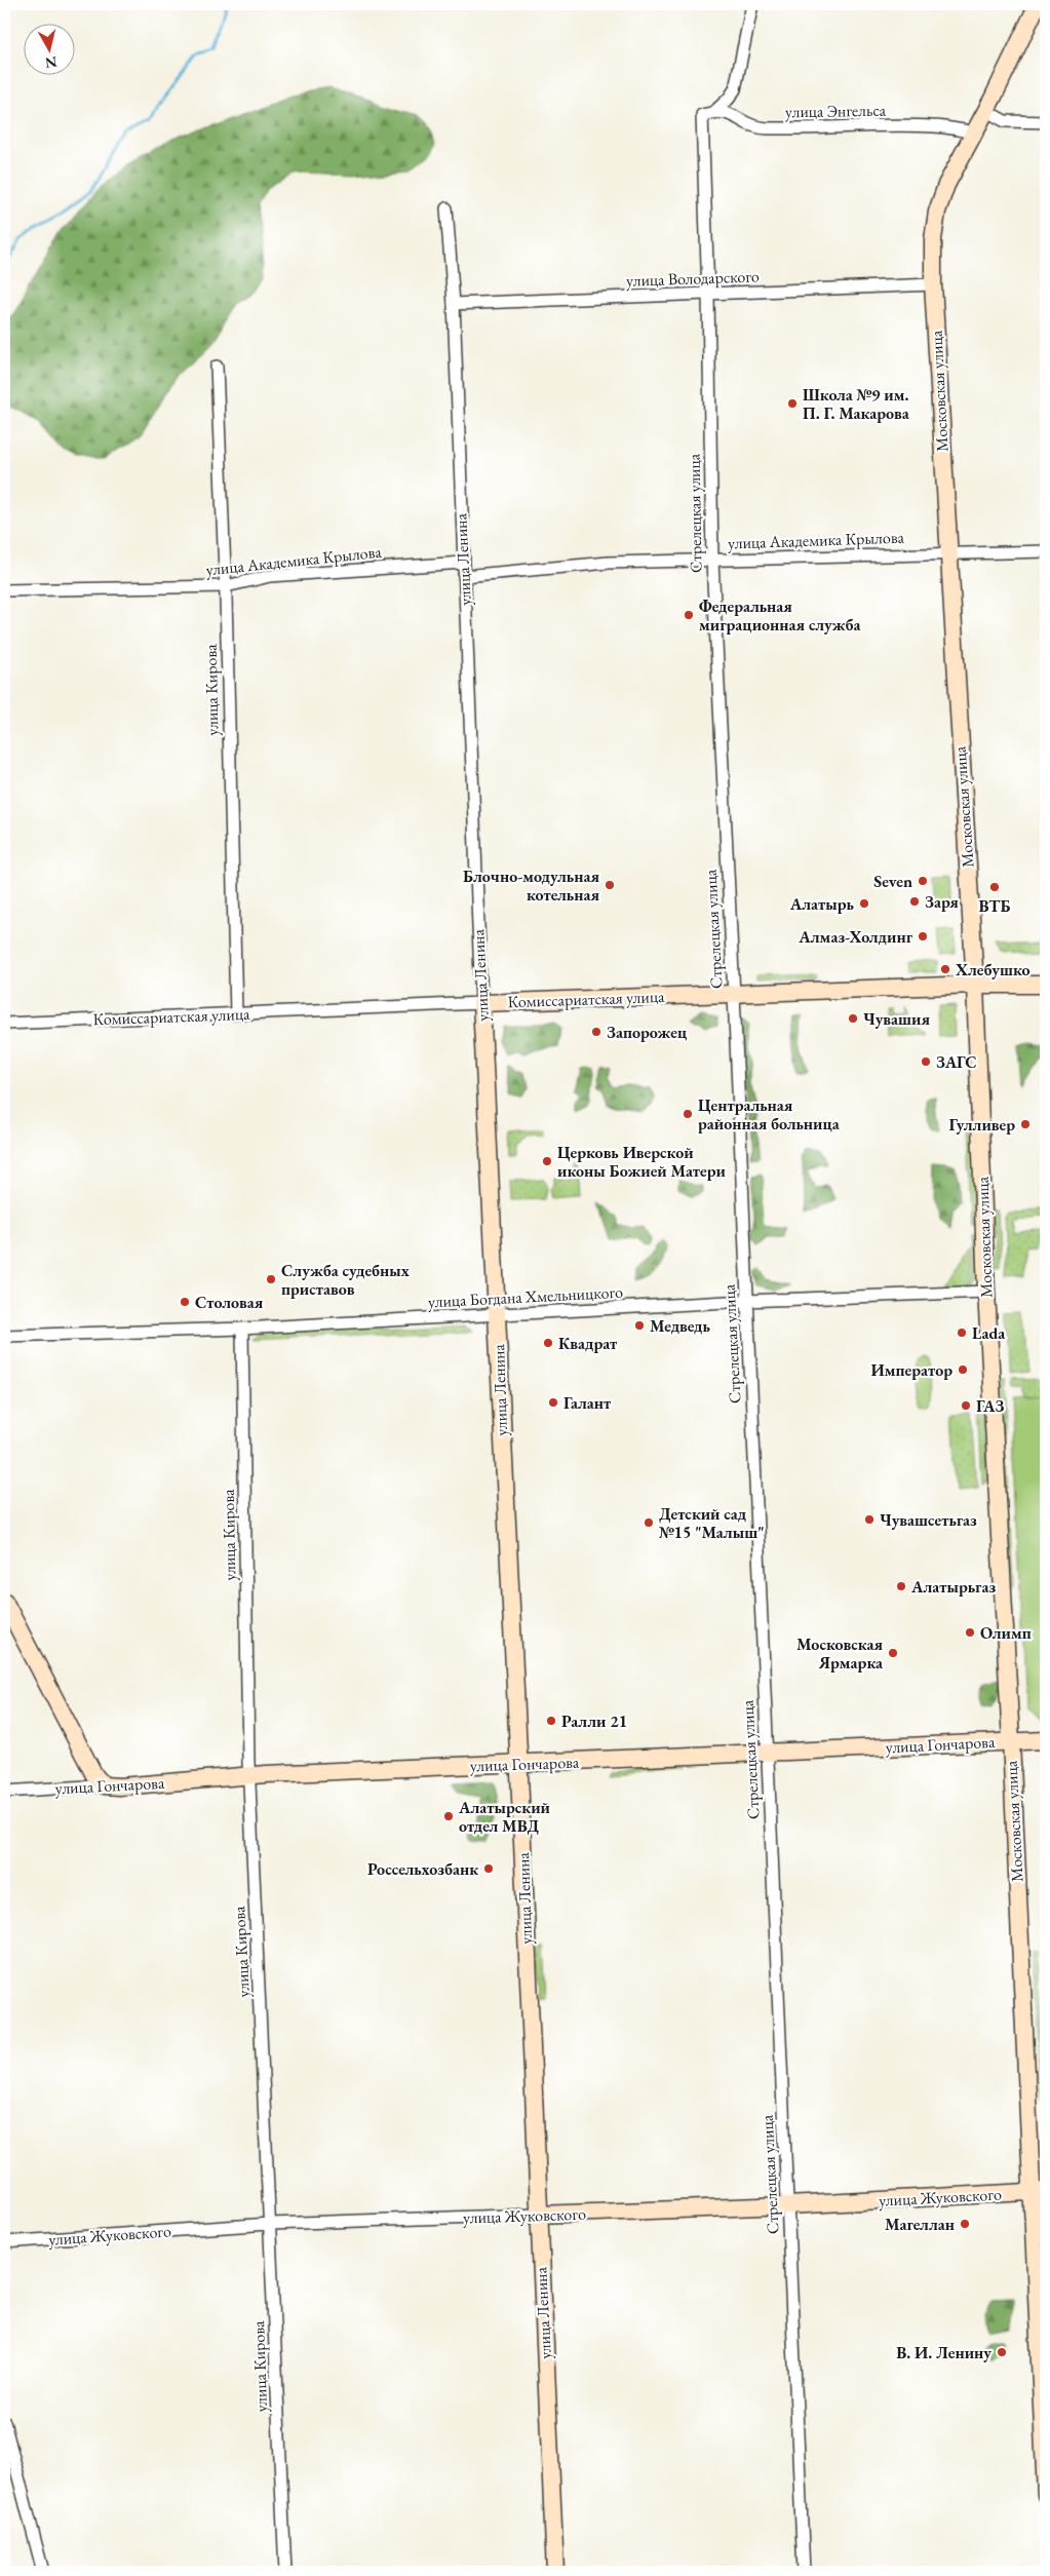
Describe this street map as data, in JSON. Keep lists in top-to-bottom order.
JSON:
{
  "streets": {
    "street": [
      "улица Энгельса",
      "улица Володарского",
      "Московская улица",
      "Стрелецкая улица",
      "улица Академика Крылова",
      "улица Ленина",
      "улица Кирова",
      "Комиссариатская улица",
      "улица Богдана Хмельницкого",
      "улица Гончарова",
      "улица Жуковского"
    ]
  },
  "crossings": [
    ["улица Энгельса", "Московская улица"],
    ["улица Энгельса", "Стрелецкая улица"],
    ["улица Володарского", "Московская улица"],
    ["улица Володарского", "Стрелецкая улица"],
    ["улица Володарского", "улица Ленина"],
    ["Московская улица", "улица Академика Крылова"],
    ["Московская улица", "Комиссариатская улица"],
    ["Московская улица", "улица Богдана Хмельницкого"],
    ["Московская улица", "улица Гончарова"],
    ["Московская улица", "улица Жуковского"],
    ["Стрелецкая улица", "улица Академика Крылова"],
    ["Стрелецкая улица", "Комиссариатская улица"],
    ["Стрелецкая улица", "улица Богдана Хмельницкого"],
    ["Стрелецкая улица", "улица Гончарова"],
    ["Стрелецкая улица", "улица Жуковского"],
    ["улица Академика Крылова", "улица Ленина"],
    ["улица Академика Крылова", "улица Кирова"],
    ["улица Ленина", "Комиссариатская улица"],
    ["улица Ленина", "улица Богдана Хмельницкого"],
    ["улица Ленина", "улица Гончарова"],
    ["улица Ленина", "улица Жуковского"],
    ["улица Кирова", "Комиссариатская улица"],
    ["улица Кирова", "улица Богдана Хмельницкого"],
    ["улица Кирова", "улица Гончарова"],
    ["улица Кирова", "улица Жуковского"]
  ],
  "places": [
    "Школа №9 им. П. Г. Макарова",
    "Федеральная миграционная служба",
    "Seven",
    "Блочно-модульная котельная",
    "ВТБ",
    "Заря",
    "Алатырь",
    "Алмаз-Холдинг",
    "Хлебушко",
    "Чувашия",
    "Запорожец",
    "ЗАГС",
    "Центральная районная больница",
    "Гулливер",
    "Церковь Иверской иконы Божией Матери",
    "Служба судебных приставов",
    "Столовая",
    "Медведь",
    "Lada",
    "Квадрат",
    "Император",
    "Галант",
    "ГАЗ",
    "Чувашсетьгаз",
    "Детский сад №15 \"Малыш\"",
    "Алатырьгаз",
    "Олимп",
    "Московская Ярмарка",
    "Ралли 21",
    "Алатырский отдел МВД",
    "Россельхозбанк",
    "Магеллан",
    "В. И. Ленину"
  ],
  "north": "bottom"
}
